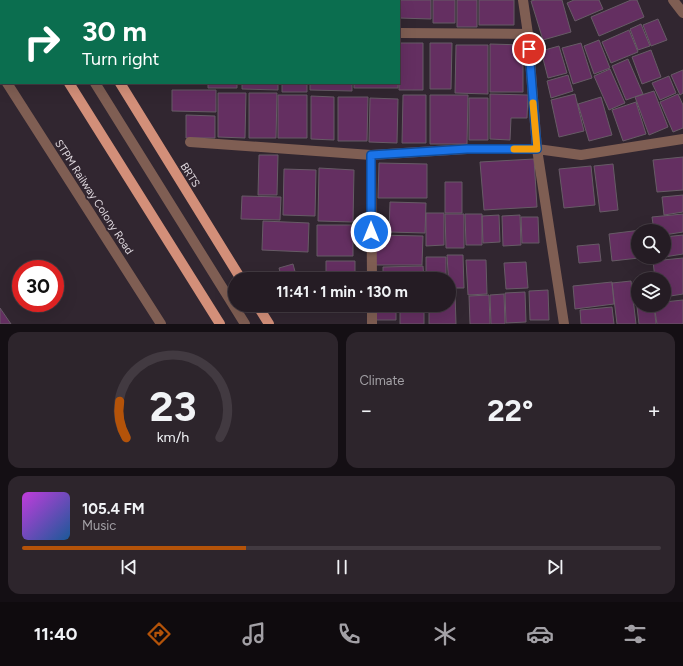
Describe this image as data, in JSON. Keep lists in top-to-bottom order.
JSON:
{
  "streets": {
    "main road": ["BRTS"],
    "street": ["STPM Railway Colony Road"]
  },
  "page": {
    "turn": ["30 m", "Turn right"],
    "limit": "30",
    "trip": "11:41 · 1 min · 130 m",
    "tile": "Climate",
    "heat": ["−", "22°", "+"],
    "song": ["105.4 FM", "Music"],
    "tabs": "11:40",
    "gauge": ["23", "km/h"]
  }
}
